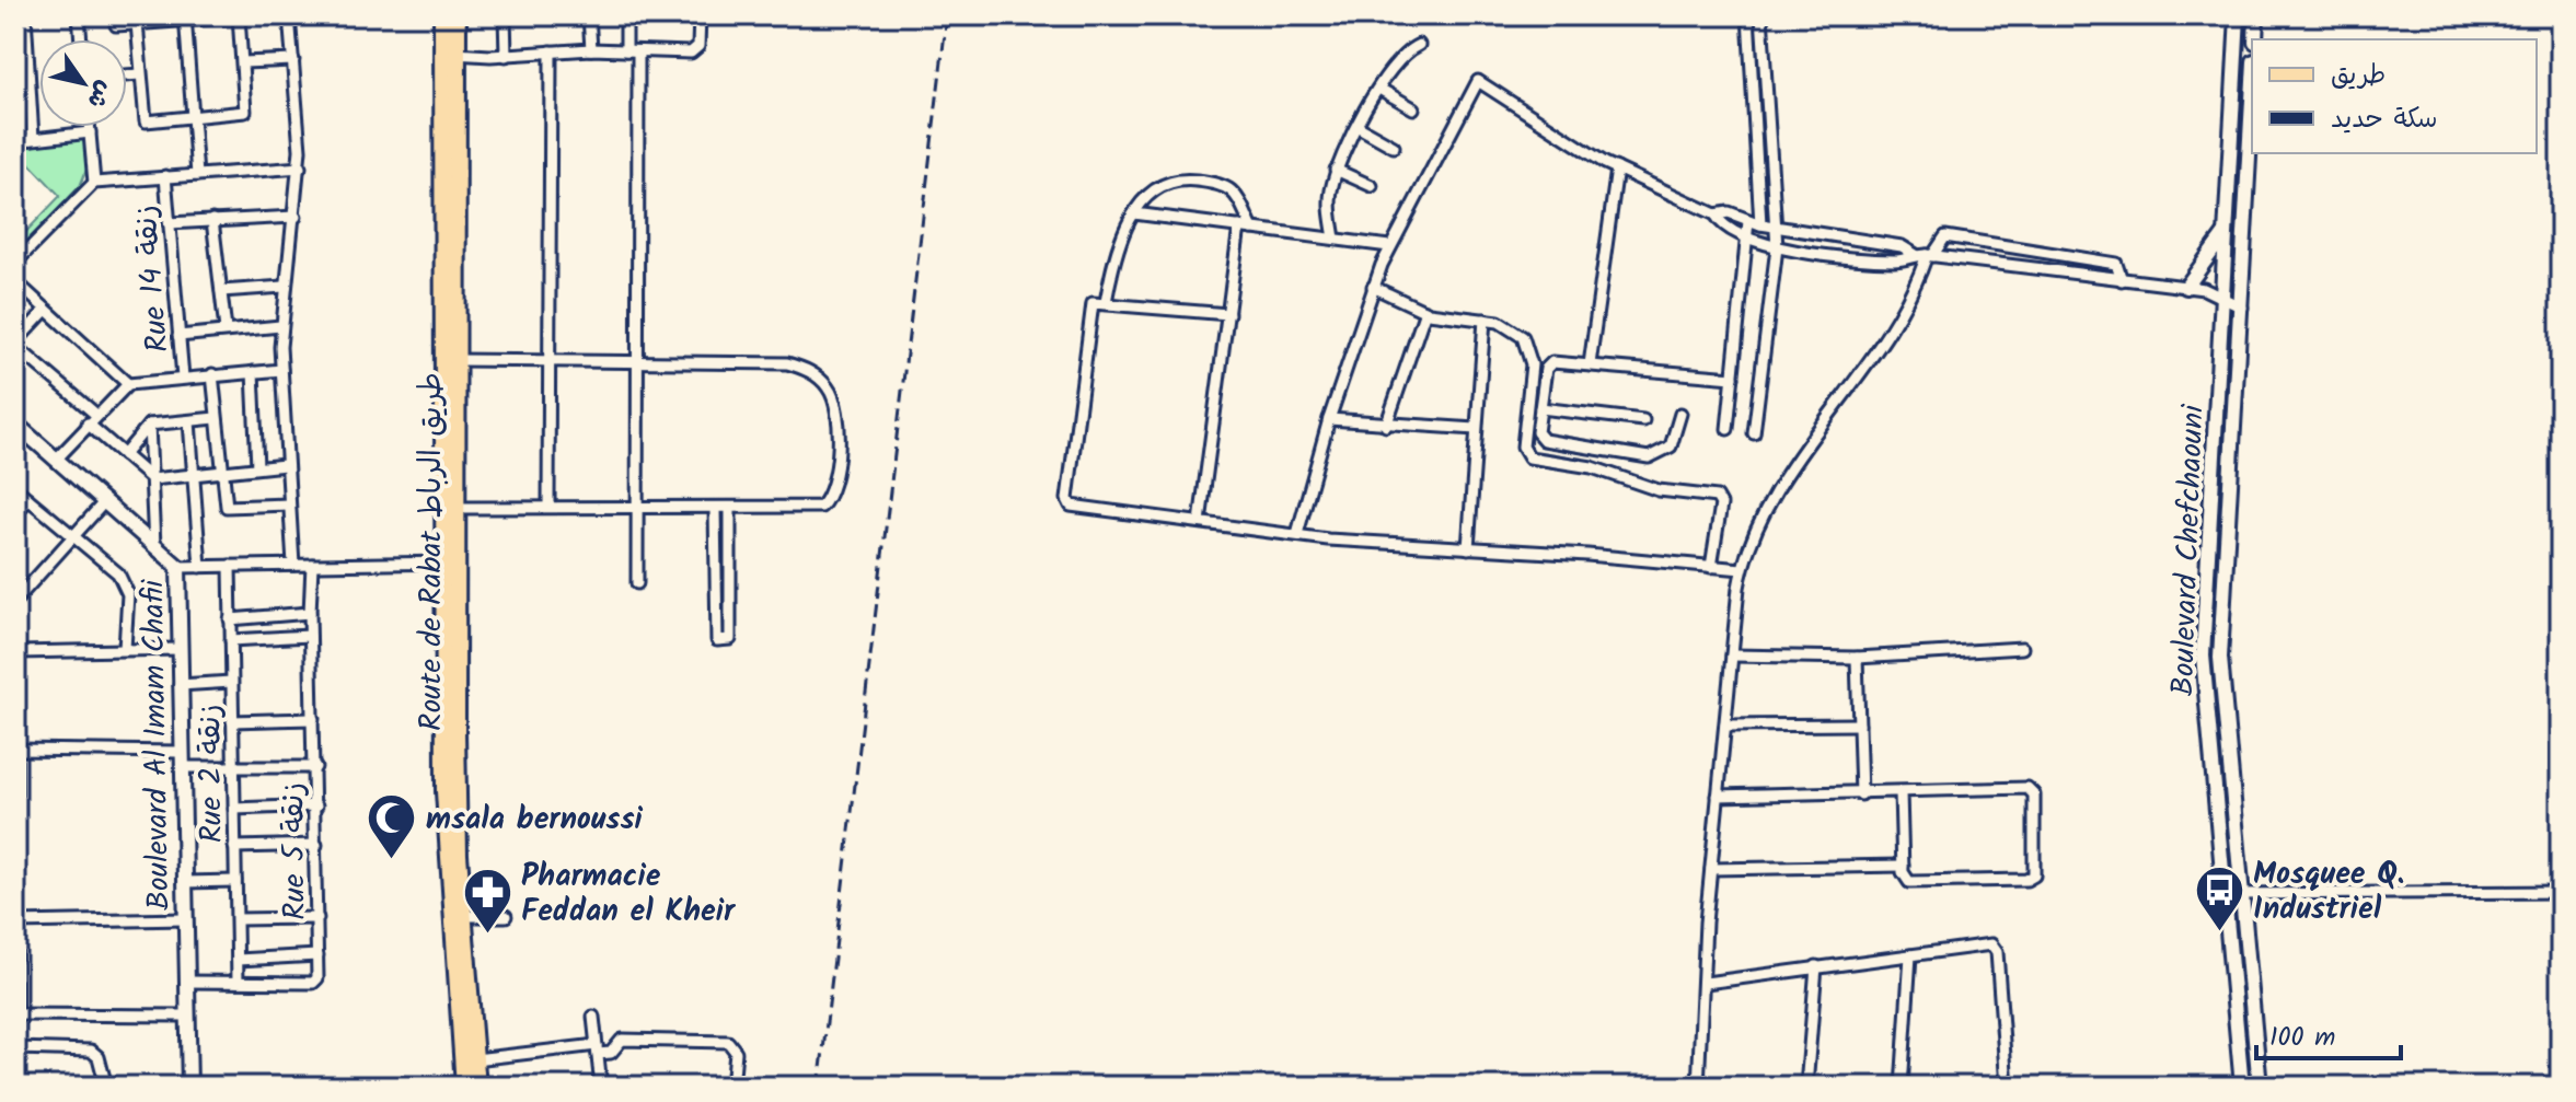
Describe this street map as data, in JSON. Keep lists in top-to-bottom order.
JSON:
{
  "streets": {
    "main road": ["Route de Rabat طريق الرباط"],
    "street": [
      "Rue 14 زنقة",
      "Boulevard Chefchaouni",
      "Boulevard Al Imam Chafii",
      "Rue 2 زنقة",
      "Rue 5 زنقة"
    ]
  },
  "crossings": [
    ["Rue 2 زنقة", "Rue 5 زنقة"]
  ],
  "places": {
    "mosque": ["msala bernoussi"],
    "bus stop": ["Mosquee Q. Industriel"],
    "pharmacy": ["Pharmacie Feddan el Kheir"]
  },
  "legend": ["طريق", "سكة حديد"],
  "scale_bar": "100 m",
  "north": "bottom right"
}
